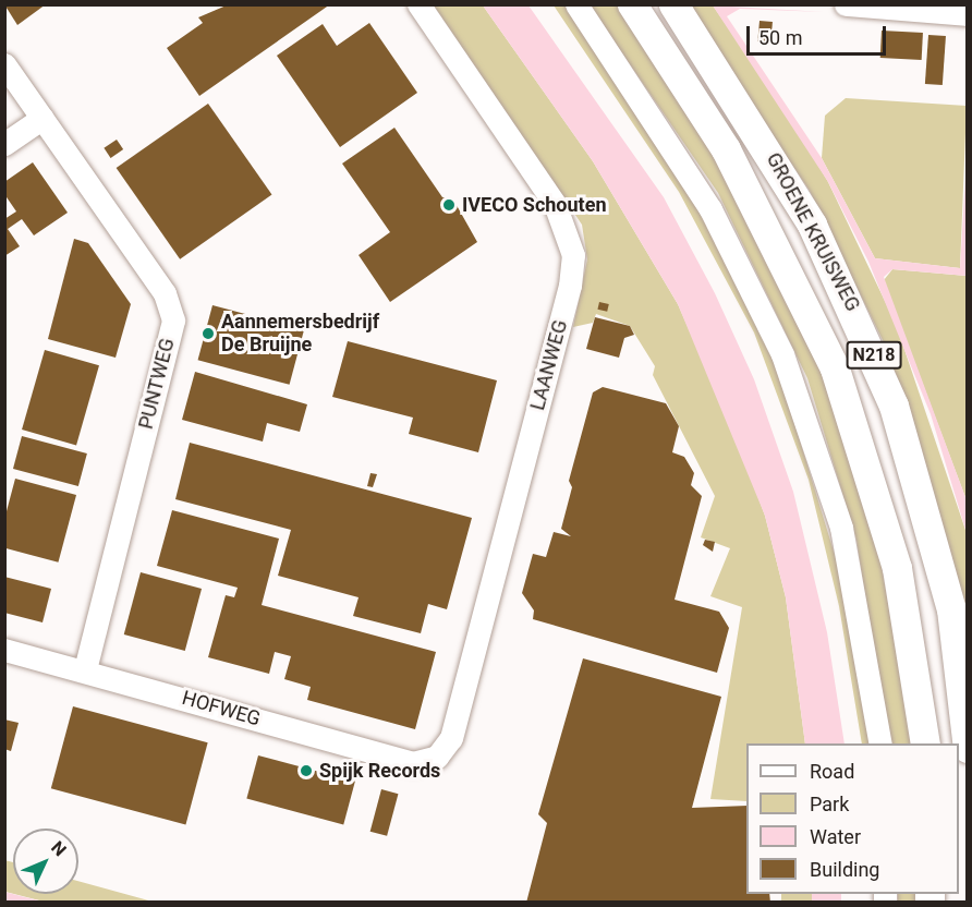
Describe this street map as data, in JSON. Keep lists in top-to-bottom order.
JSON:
{
  "streets": {
    "main road": ["GROENE KRUISWEG", "N218"],
    "street": ["LAANWEG", "PUNTWEG", "HOFWEG"]
  },
  "crossings": [
    ["LAANWEG", "HOFWEG"],
    ["PUNTWEG", "HOFWEG"]
  ],
  "places": ["IVECO Schouten", "Aannemersbedrijf De Bruijne", "Spijk Records"],
  "legend": [
    "Road",
    "Park",
    "Water",
    "Building"
  ],
  "scale_bar": "50 m",
  "north": "top right"
}
